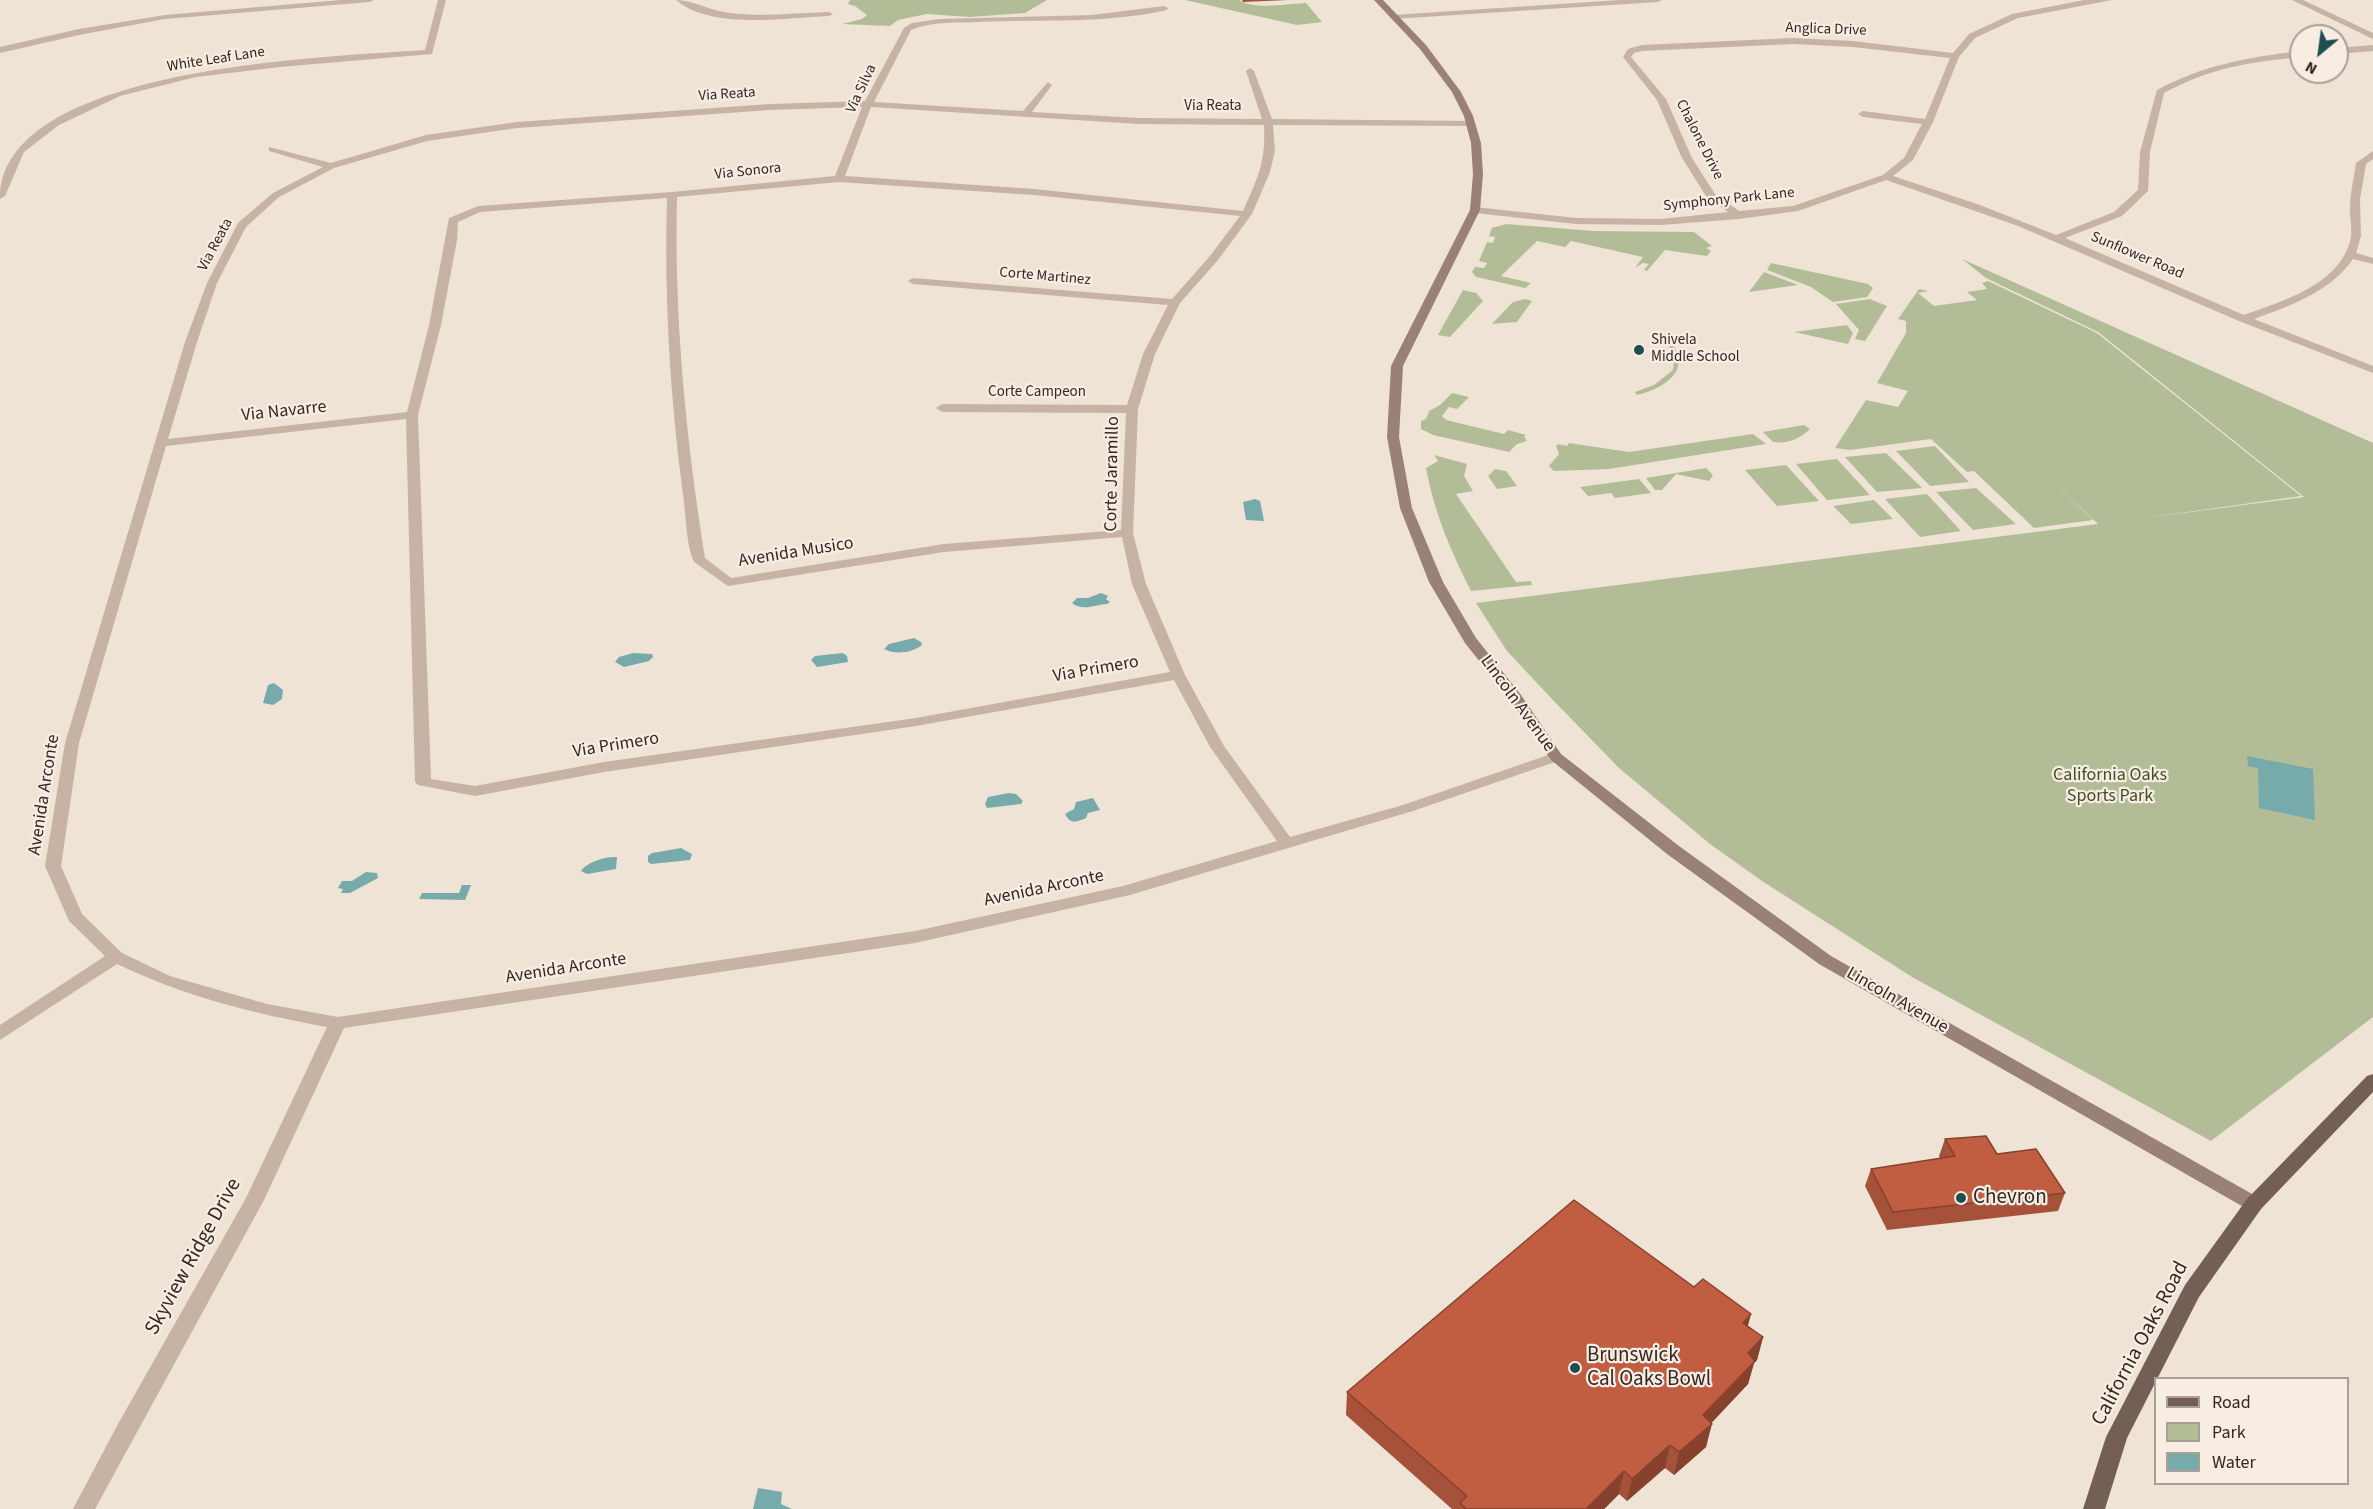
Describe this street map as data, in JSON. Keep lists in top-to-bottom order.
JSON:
{
  "streets": {
    "main road": ["California Oaks Road"],
    "street": [
      "Anglica Drive",
      "White Leaf Lane",
      "Via Silva",
      "Via Reata",
      "Chalone Drive",
      "Via Sonora",
      "Symphony Park Lane",
      "Sunflower Road",
      "Corte Martinez",
      "Corte Campeon",
      "Via Navarre",
      "Corte Jaramillo",
      "Avenida Musico",
      "Via Primero",
      "Lincoln Avenue",
      "Avenida Arconte",
      "Skyview Ridge Drive"
    ]
  },
  "crossings": [
    ["Anglica Drive", "Chalone Drive"],
    ["Anglica Drive", "Symphony Park Lane"],
    ["Via Silva", "Via Reata"],
    ["Via Silva", "Via Sonora"],
    ["Via Reata", "Via Navarre"],
    ["Via Reata", "Corte Jaramillo"],
    ["Via Reata", "Lincoln Avenue"],
    ["Via Reata", "Avenida Arconte"],
    ["Chalone Drive", "Symphony Park Lane"],
    ["Via Sonora", "Via Navarre"],
    ["Via Sonora", "Corte Jaramillo"],
    ["Via Sonora", "Avenida Musico"],
    ["Via Sonora", "Via Primero"],
    ["Symphony Park Lane", "Sunflower Road"],
    ["Symphony Park Lane", "Lincoln Avenue"],
    ["Corte Martinez", "Corte Jaramillo"],
    ["Corte Campeon", "Corte Jaramillo"],
    ["Via Navarre", "Via Primero"],
    ["Via Navarre", "Avenida Arconte"],
    ["Corte Jaramillo", "Avenida Musico"],
    ["Corte Jaramillo", "Via Primero"],
    ["Corte Jaramillo", "Avenida Arconte"],
    ["Lincoln Avenue", "Avenida Arconte"],
    ["Lincoln Avenue", "California Oaks Road"],
    ["Avenida Arconte", "Skyview Ridge Drive"]
  ],
  "parks": ["California Oaks Sports Park"],
  "places": ["Shivela Middle School", "Chevron", "Brunswick Cal Oaks Bowl"],
  "legend": ["Road", "Park", "Water"],
  "north": "bottom left"
}
